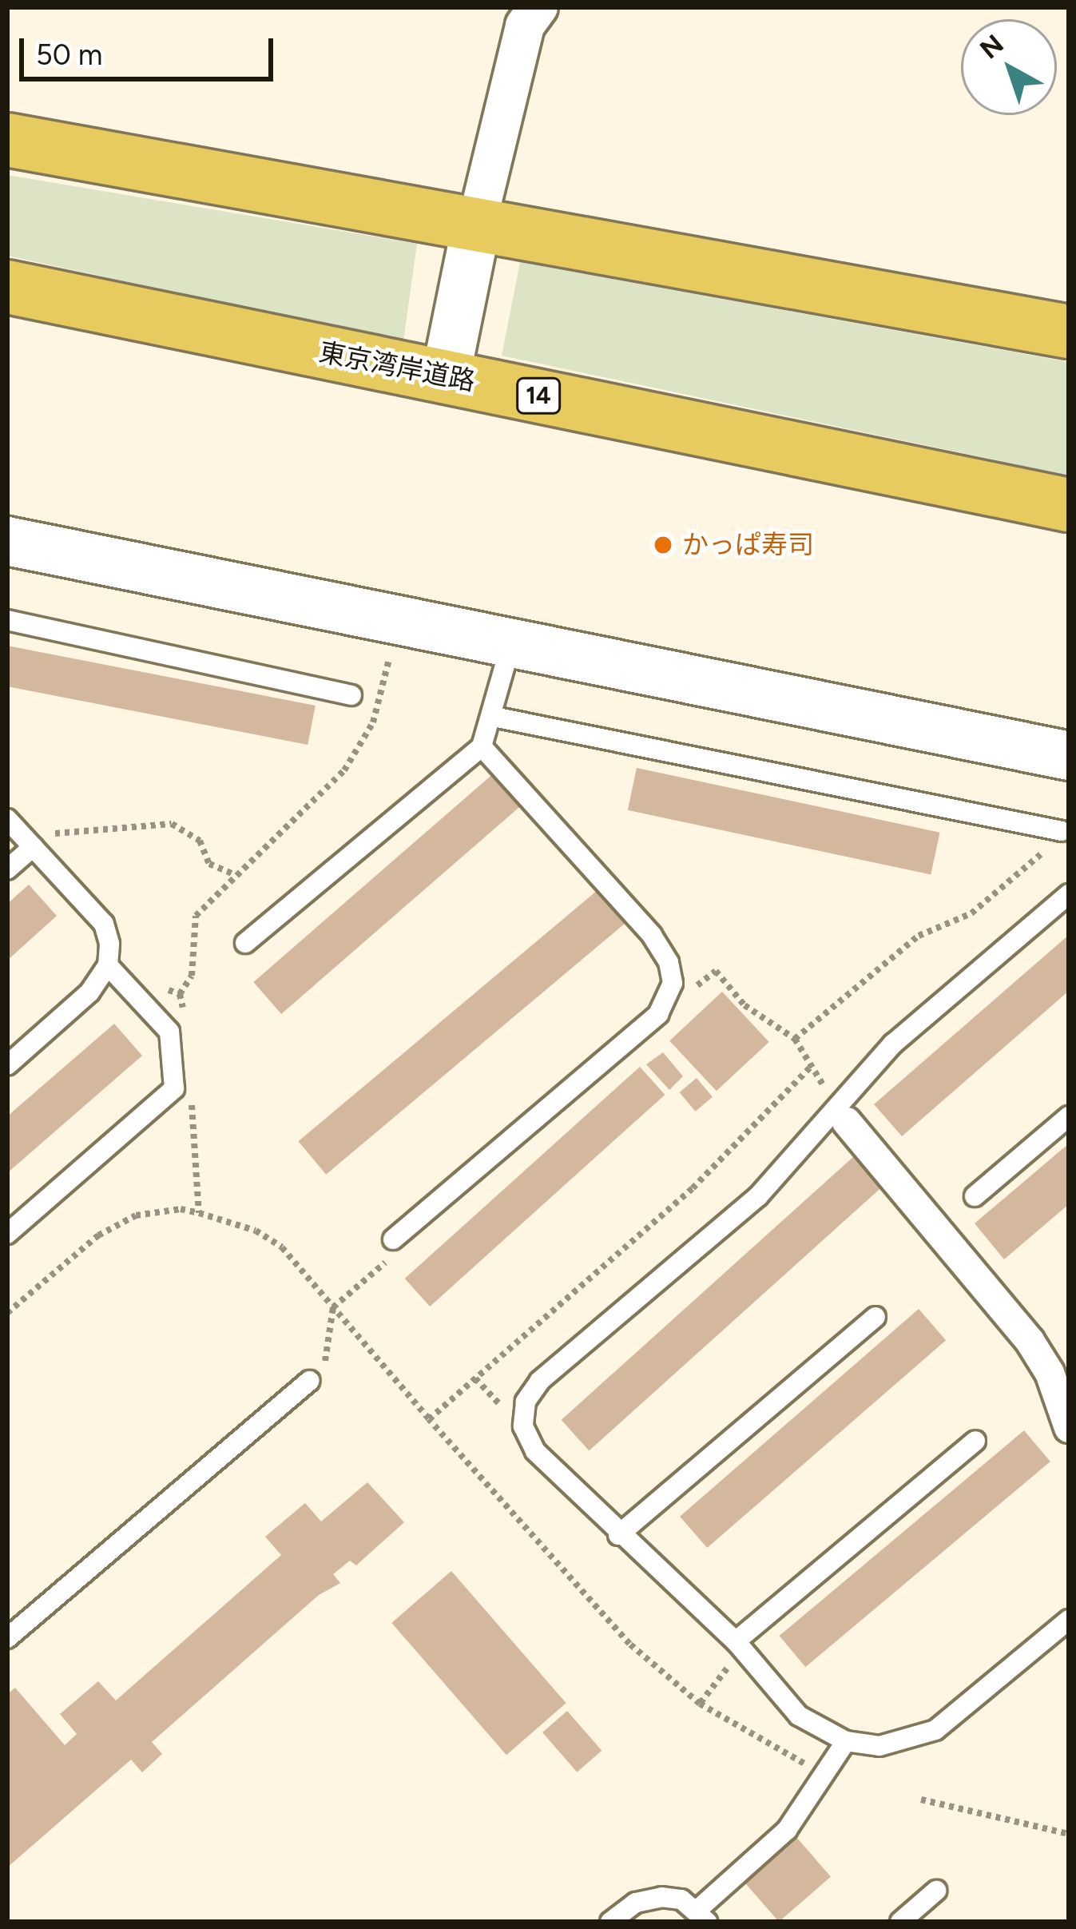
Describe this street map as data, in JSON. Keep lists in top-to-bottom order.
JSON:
{
  "streets": {
    "highway": ["東京湾岸道路", "14"]
  },
  "places": ["かっぱ寿司"],
  "scale_bar": "50 m",
  "north": "top left"
}
